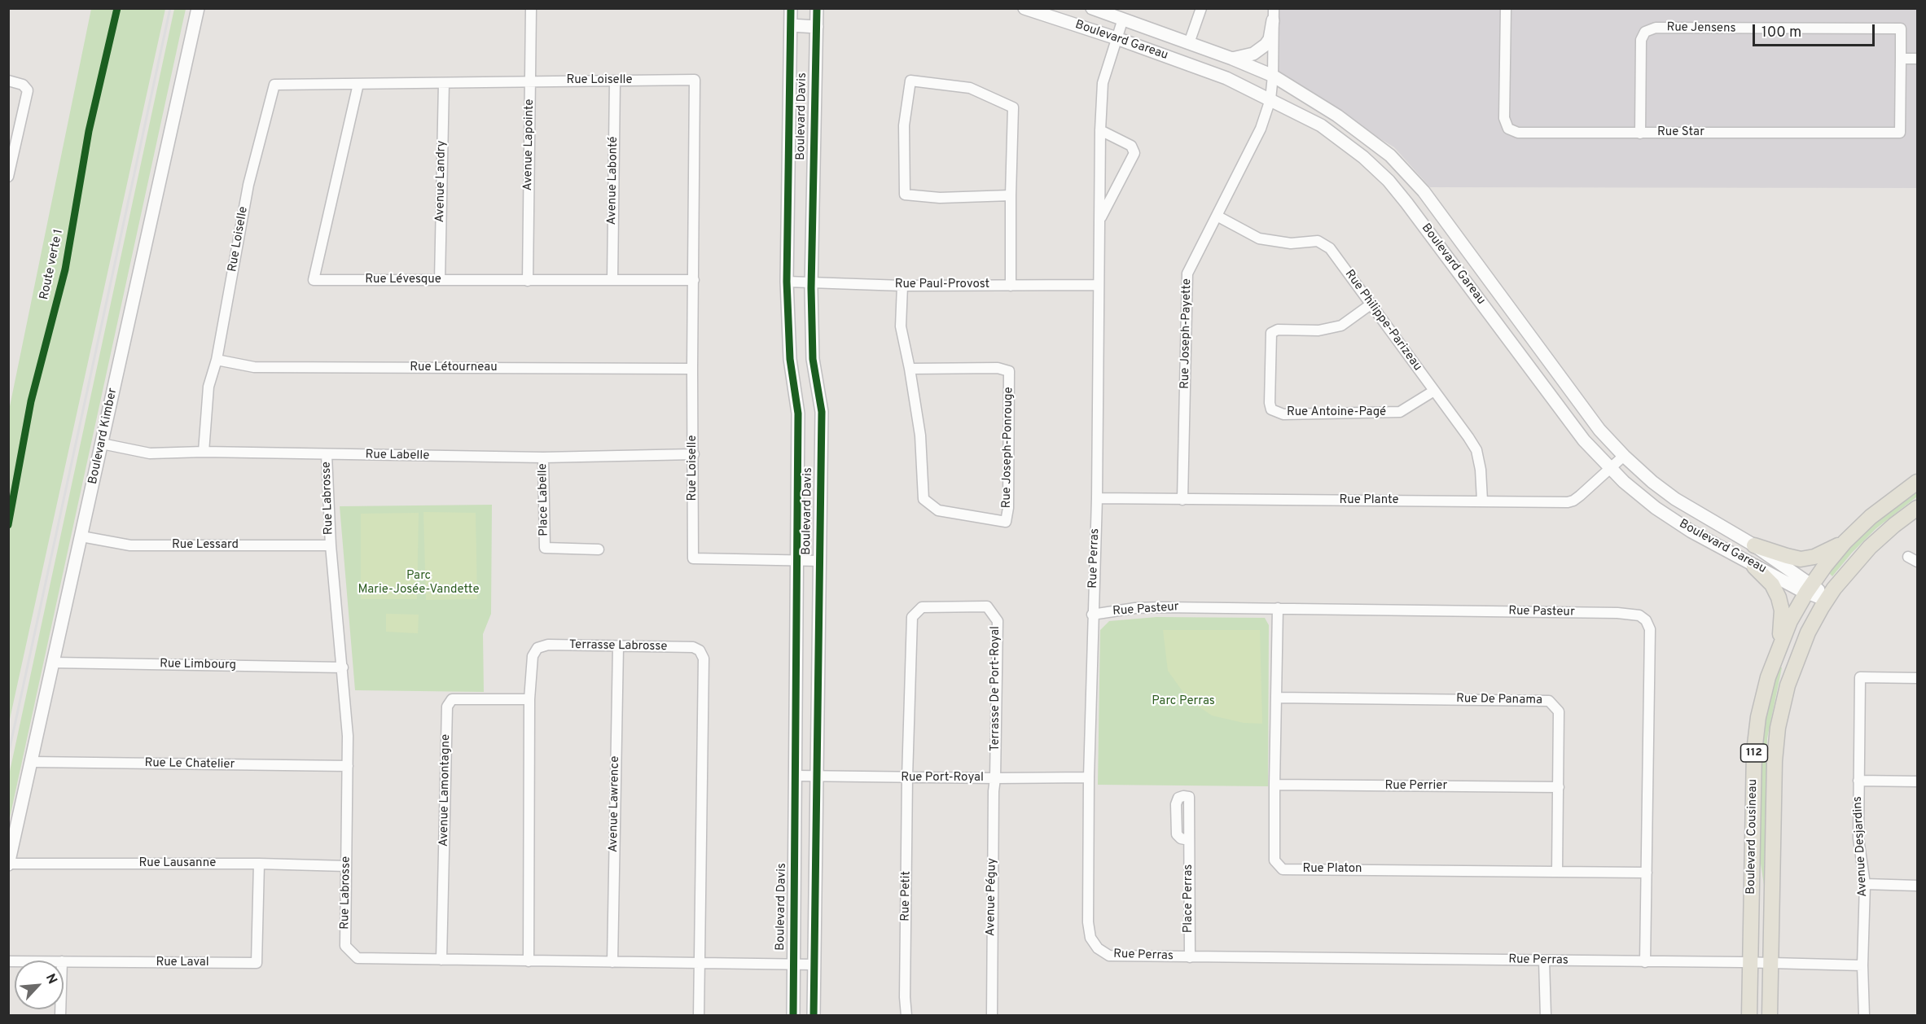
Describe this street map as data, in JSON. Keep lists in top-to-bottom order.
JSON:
{
  "streets": {
    "main road": ["112", "Boulevard Cousineau"],
    "street": [
      "Rue Jensens",
      "Boulevard Gareau",
      "Rue Loiselle",
      "Boulevard Davis",
      "Rue Star",
      "Avenue Lapointe",
      "Avenue Labonté",
      "Avenue Landry",
      "Rue Lévesque",
      "Rue Paul-Provost",
      "Rue Philippe-Parizeau",
      "Rue Joseph-Payette",
      "Rue Létourneau",
      "Rue Antoine-Pagé",
      "Boulevard Kimber",
      "Rue Joseph-Ponrouge",
      "Rue Labelle",
      "Rue Labrosse",
      "Place Labelle",
      "Rue Plante",
      "Rue Lessard",
      "Rue Perras",
      "Rue Pasteur",
      "Terrasse Labrosse",
      "Rue Limbourg",
      "Terrasse De Port-Royal",
      "Rue De Panama",
      "Rue Le Chatelier",
      "Rue Port-Royal",
      "Rue Perrier",
      "Avenue Lamontagne",
      "Avenue Lawrence",
      "Avenue Desjardins",
      "Rue Lausanne",
      "Rue Platon",
      "Rue Petit",
      "Avenue Péguy",
      "Place Perras",
      "Rue Laval"
    ],
    "cycle path": ["Route verte 1"]
  },
  "crossings": [
    ["Rue Jensens", "Rue Star"],
    ["Boulevard Gareau", "Rue Joseph-Payette"],
    ["Boulevard Gareau", "Rue Plante"],
    ["Boulevard Gareau", "Rue Perras"],
    ["Boulevard Gareau", "Boulevard Cousineau"],
    ["Rue Loiselle", "Boulevard Davis"],
    ["Rue Loiselle", "Avenue Lapointe"],
    ["Rue Loiselle", "Avenue Labonté"],
    ["Rue Loiselle", "Avenue Landry"],
    ["Rue Loiselle", "Rue Lévesque"],
    ["Rue Loiselle", "Rue Létourneau"],
    ["Rue Loiselle", "Rue Labelle"],
    ["Boulevard Davis", "Rue Paul-Provost"],
    ["Boulevard Davis", "Rue Labrosse"],
    ["Boulevard Davis", "Rue Port-Royal"],
    ["Avenue Lapointe", "Rue Lévesque"],
    ["Avenue Labonté", "Rue Lévesque"],
    ["Avenue Landry", "Rue Lévesque"],
    ["Rue Paul-Provost", "Rue Joseph-Ponrouge"],
    ["Rue Paul-Provost", "Rue Perras"],
    ["Rue Philippe-Parizeau", "Rue Joseph-Payette"],
    ["Rue Philippe-Parizeau", "Rue Antoine-Pagé"],
    ["Rue Philippe-Parizeau", "Rue Plante"],
    ["Rue Joseph-Payette", "Rue Plante"],
    ["Boulevard Kimber", "Rue Labelle"],
    ["Boulevard Kimber", "Rue Lessard"],
    ["Boulevard Kimber", "Rue Limbourg"],
    ["Boulevard Kimber", "Rue Le Chatelier"],
    ["Boulevard Kimber", "Rue Lausanne"],
    ["Rue Labelle", "Rue Labrosse"],
    ["Rue Labelle", "Place Labelle"],
    ["Rue Labrosse", "Rue Lessard"],
    ["Rue Labrosse", "Terrasse Labrosse"],
    ["Rue Labrosse", "Rue Limbourg"],
    ["Rue Labrosse", "Rue Le Chatelier"],
    ["Rue Labrosse", "Avenue Lamontagne"],
    ["Rue Labrosse", "Avenue Lawrence"],
    ["Rue Labrosse", "Rue Lausanne"],
    ["Rue Plante", "Rue Perras"],
    ["Rue Perras", "Rue Pasteur"],
    ["Rue Perras", "Rue Port-Royal"],
    ["Rue Perras", "Boulevard Cousineau"],
    ["Rue Perras", "Avenue Desjardins"],
    ["Rue Perras", "Place Perras"],
    ["Rue Pasteur", "Rue Platon"],
    ["Terrasse Labrosse", "Avenue Lamontagne"],
    ["Terrasse Labrosse", "Avenue Lawrence"],
    ["Terrasse De Port-Royal", "Rue Port-Royal"],
    ["Terrasse De Port-Royal", "Rue Petit"],
    ["Terrasse De Port-Royal", "Avenue Péguy"],
    ["Rue De Panama", "Rue Perrier"],
    ["Rue De Panama", "Rue Platon"],
    ["Rue Port-Royal", "Rue Petit"],
    ["Rue Port-Royal", "Avenue Péguy"],
    ["Rue Perrier", "Rue Platon"],
    ["Rue Lausanne", "Rue Laval"]
  ],
  "parks": ["Parc Marie-Josée-Vandette", "Parc Perras"],
  "scale_bar": "100 m",
  "north": "top right"
}
